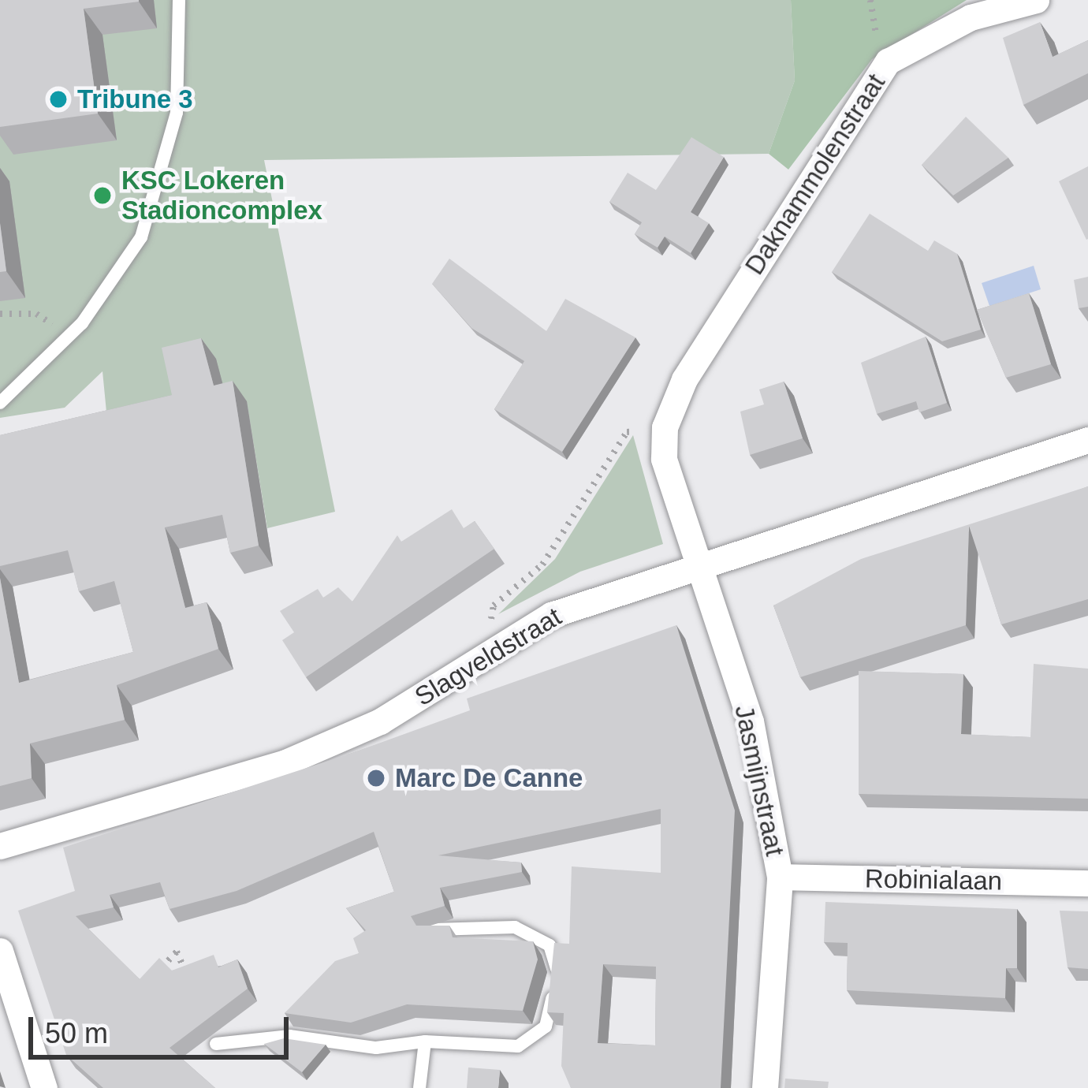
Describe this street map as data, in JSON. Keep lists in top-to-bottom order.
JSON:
{
  "streets": {
    "street": [
      "Daknammolenstraat",
      "Slagveldstraat",
      "Jasmijnstraat",
      "Robinialaan"
    ]
  },
  "crossings": [
    ["Daknammolenstraat", "Jasmijnstraat"],
    ["Slagveldstraat", "Jasmijnstraat"],
    ["Jasmijnstraat", "Robinialaan"]
  ],
  "places": ["Tribune 3", "KSC Lokeren Stadioncomplex", "Marc De Canne"],
  "scale_bar": "50 m"
}
